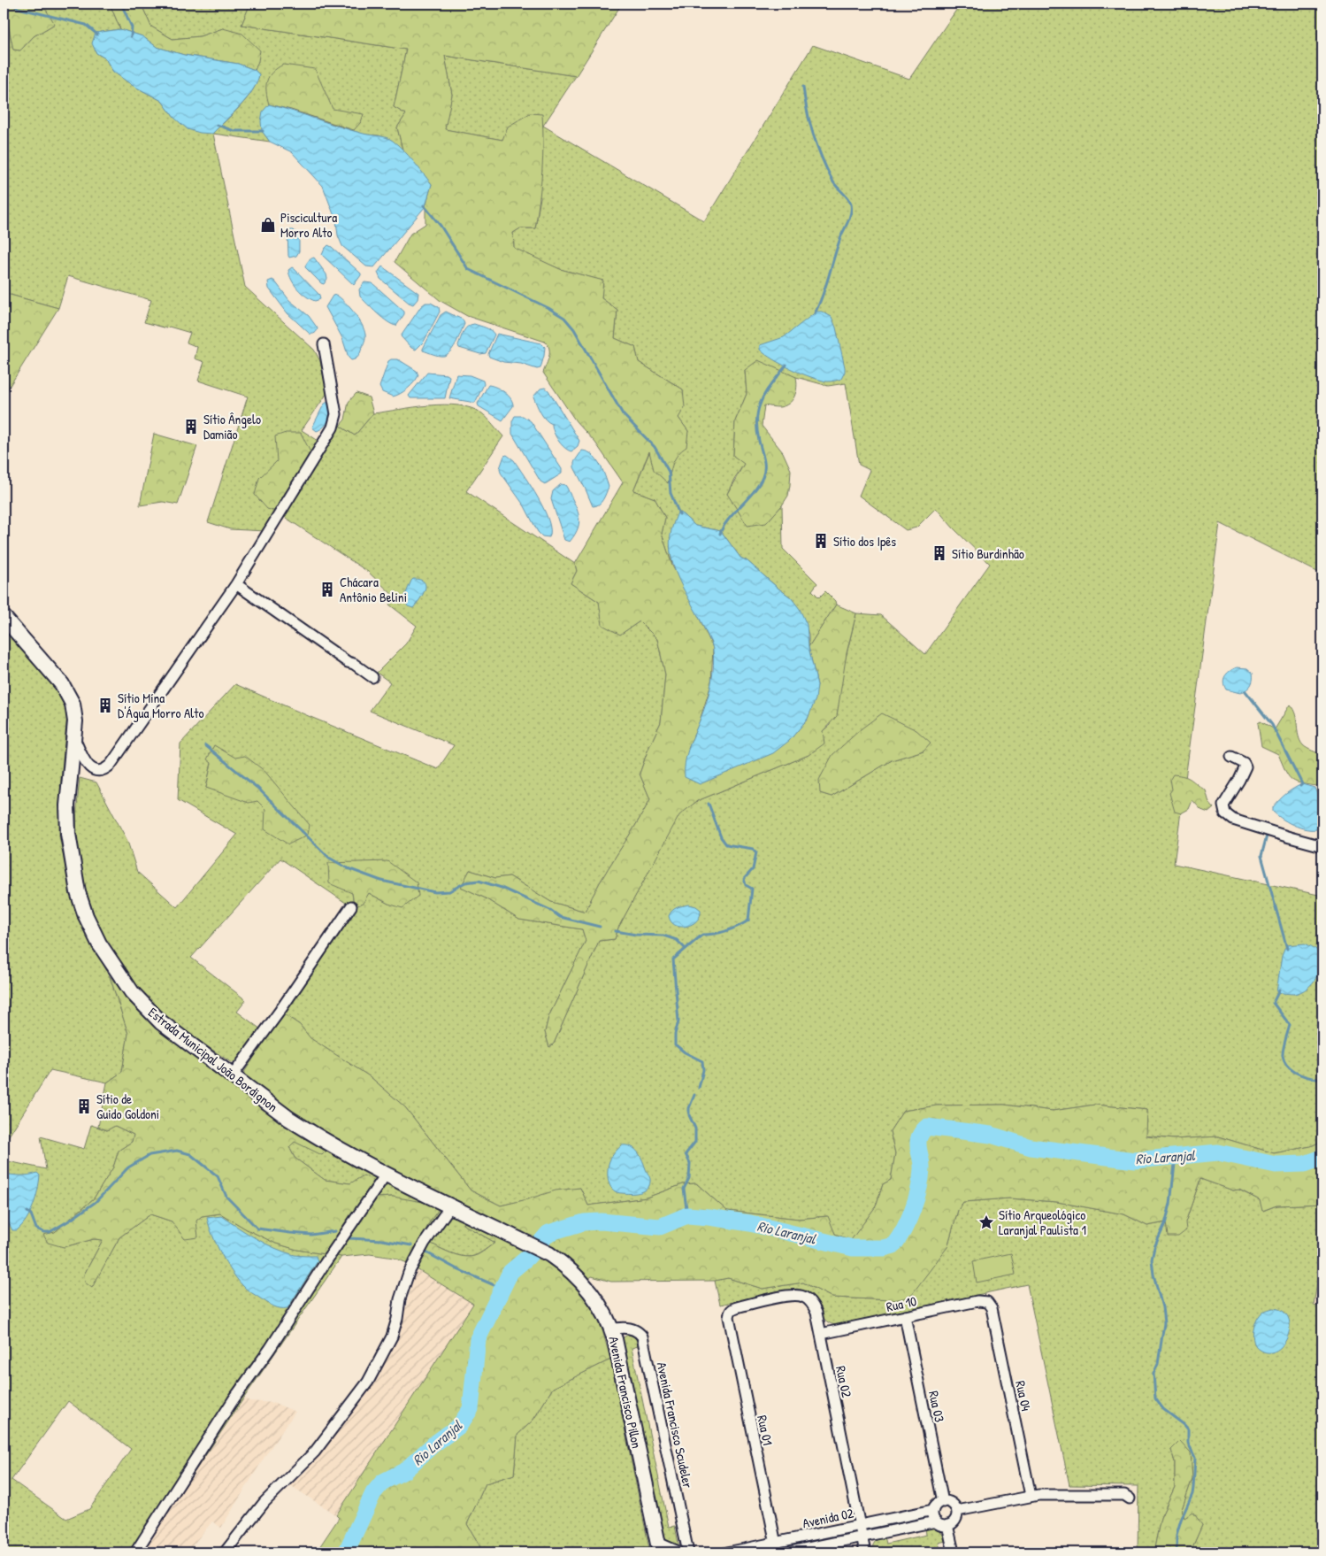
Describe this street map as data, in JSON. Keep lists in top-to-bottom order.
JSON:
{
  "streets": {
    "main road": ["Estrada Municipal João Bordignon", "Avenida Francisco Pillon"],
    "street": [
      "Rua 10",
      "Rua 02",
      "Rua 04",
      "Rua 03",
      "Avenida Francisco Scudeler",
      "Rua 01",
      "Avenida 02"
    ]
  },
  "crossings": [
    ["Estrada Municipal João Bordignon", "Avenida Francisco Pillon"],
    ["Rua 10", "Rua 02"],
    ["Rua 10", "Rua 04"],
    ["Rua 10", "Rua 03"],
    ["Rua 02", "Rua 01"],
    ["Rua 02", "Avenida 02"],
    ["Avenida Francisco Pillon", "Avenida Francisco Scudeler"],
    ["Rua 03", "Avenida 02"],
    ["Rua 01", "Avenida 02"]
  ],
  "water": ["Rio Laranjal"],
  "places": {
    "shop": ["Piscicultura Morro Alto"],
    "building": [
      "Sítio Ângelo Damião",
      "Sítio dos Ipês",
      "Sítio Burdinhão",
      "Chácara Antônio Belini",
      "Sítio Mina D'Água Morro Alto",
      "Sítio de Guido Goldoni"
    ],
    "place": ["Sítio Arqueológico Laranjal Paulista 1"]
  }
}
